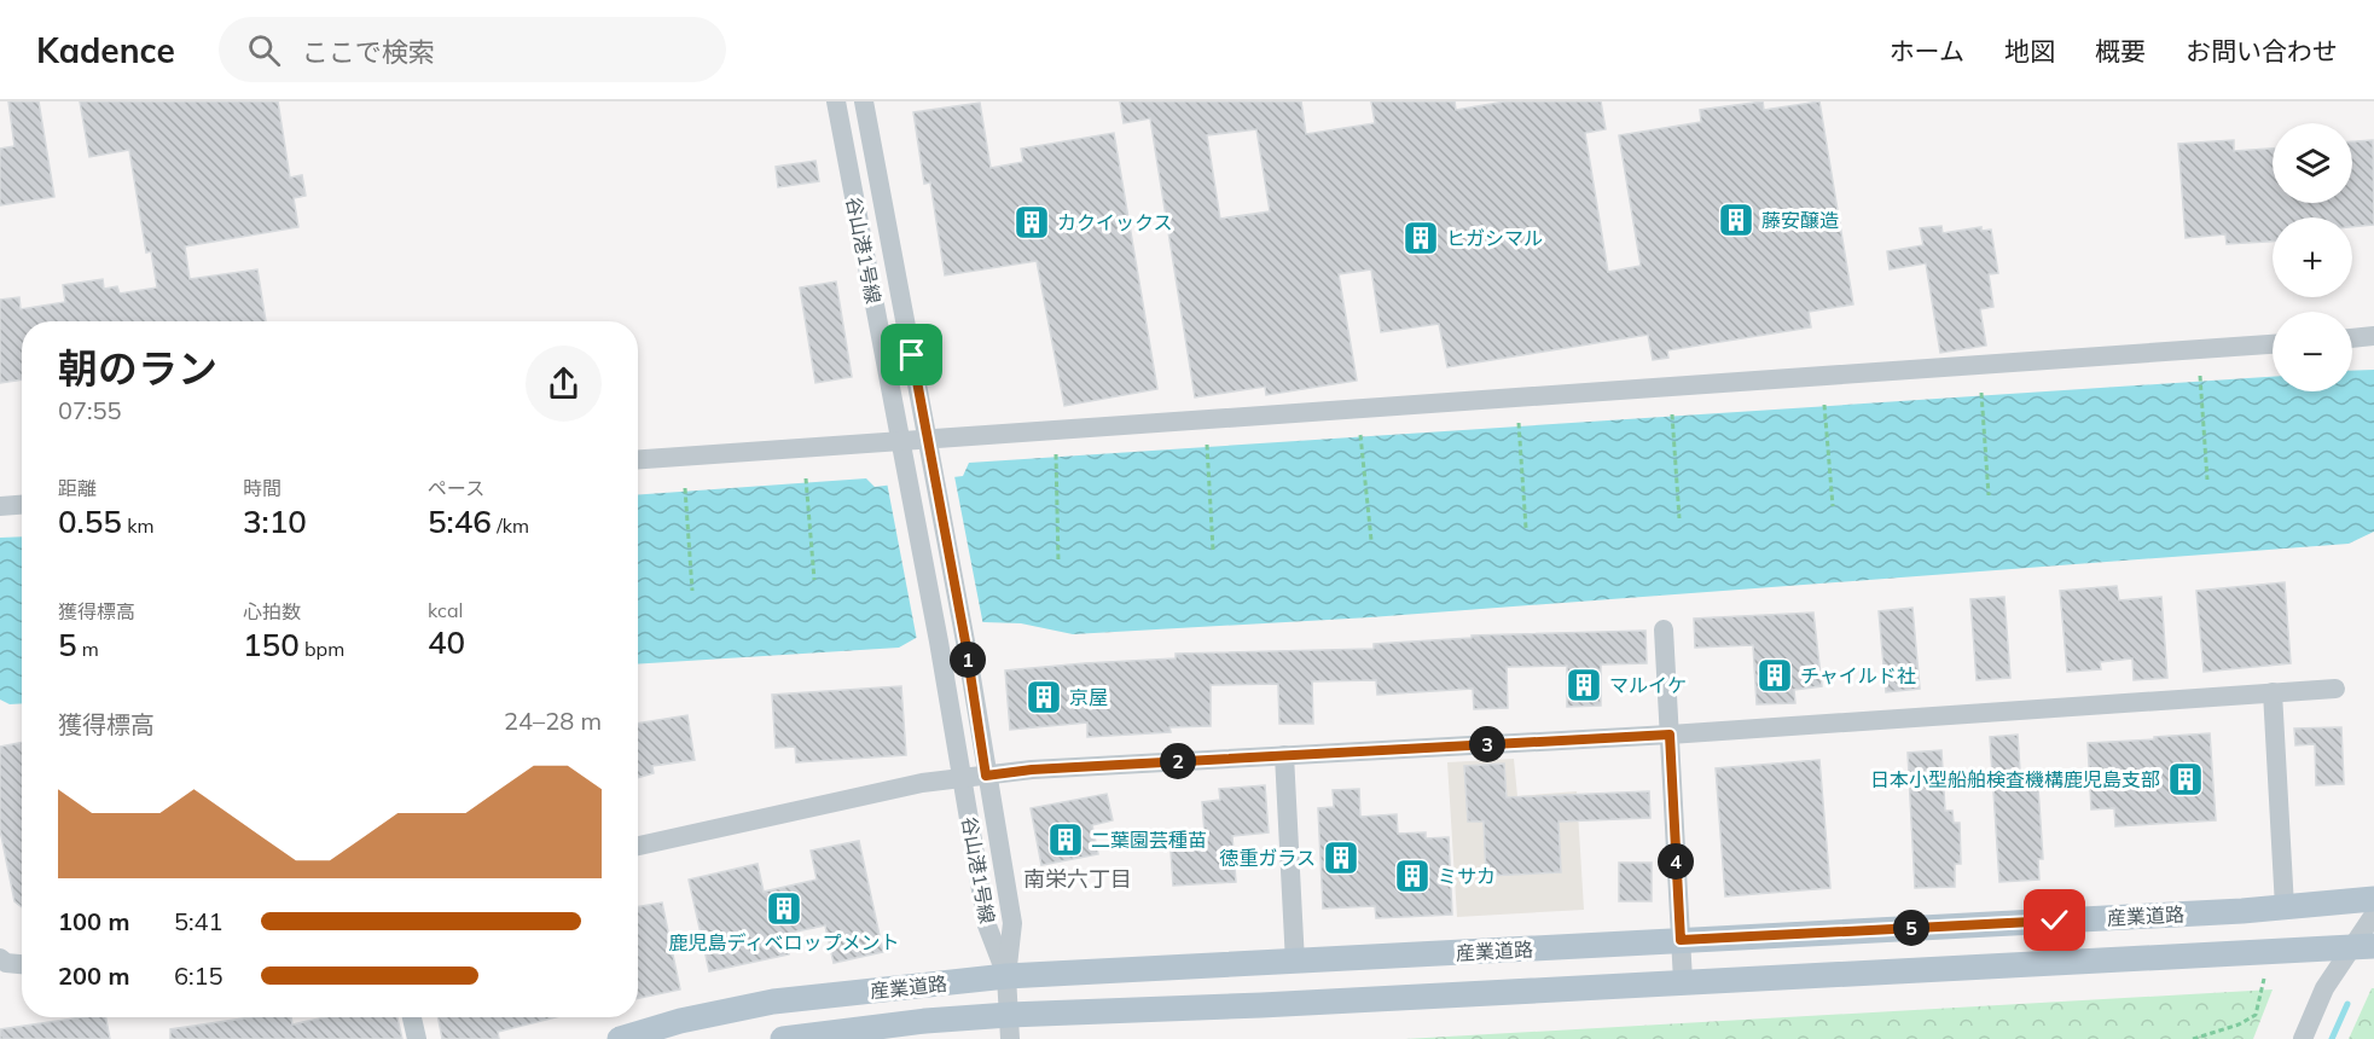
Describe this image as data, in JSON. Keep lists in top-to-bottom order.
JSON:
{
  "streets": {
    "main road": ["産業道路"],
    "street": ["谷山港1号線"]
  },
  "crossings": [
    ["谷山港1号線", "産業道路"]
  ],
  "districts": ["南栄六丁目"],
  "places": {
    "building": [
      "藤安醸造",
      "カクイックス",
      "ヒガシマル",
      "チャイルド社",
      "マルイケ",
      "京屋",
      "日本小型船舶検査機構鹿児島支部",
      "二葉園芸種苗",
      "徳重ガラス",
      "ミサカ",
      "鹿児島ディベロップメント"
    ]
  },
  "page": {
    "header": "Kadence",
    "search": "ここで検索",
    "nav": [
      "ホーム",
      "地図",
      "概要",
      "お問い合わせ"
    ],
    "map_buttons": ["+", "−"],
    "heading": ["朝のラン", "07:55"],
    "stats": [
      ["距離", "0.55 km"],
      ["時間", "3:10"],
      ["ペース", "5:46 /km"],
      ["獲得標高", "5 m"],
      ["心拍数", "150 bpm"],
      ["kcal", "40"]
    ],
    "pins": [
      "1",
      "3",
      "2",
      "4",
      "5"
    ],
    "chart": ["獲得標高", "24–28 m"],
    "list": [
      {
        "name": "100 m",
        "note": "5:41"
      },
      {
        "name": "200 m",
        "note": "6:15"
      }
    ]
  }
}
